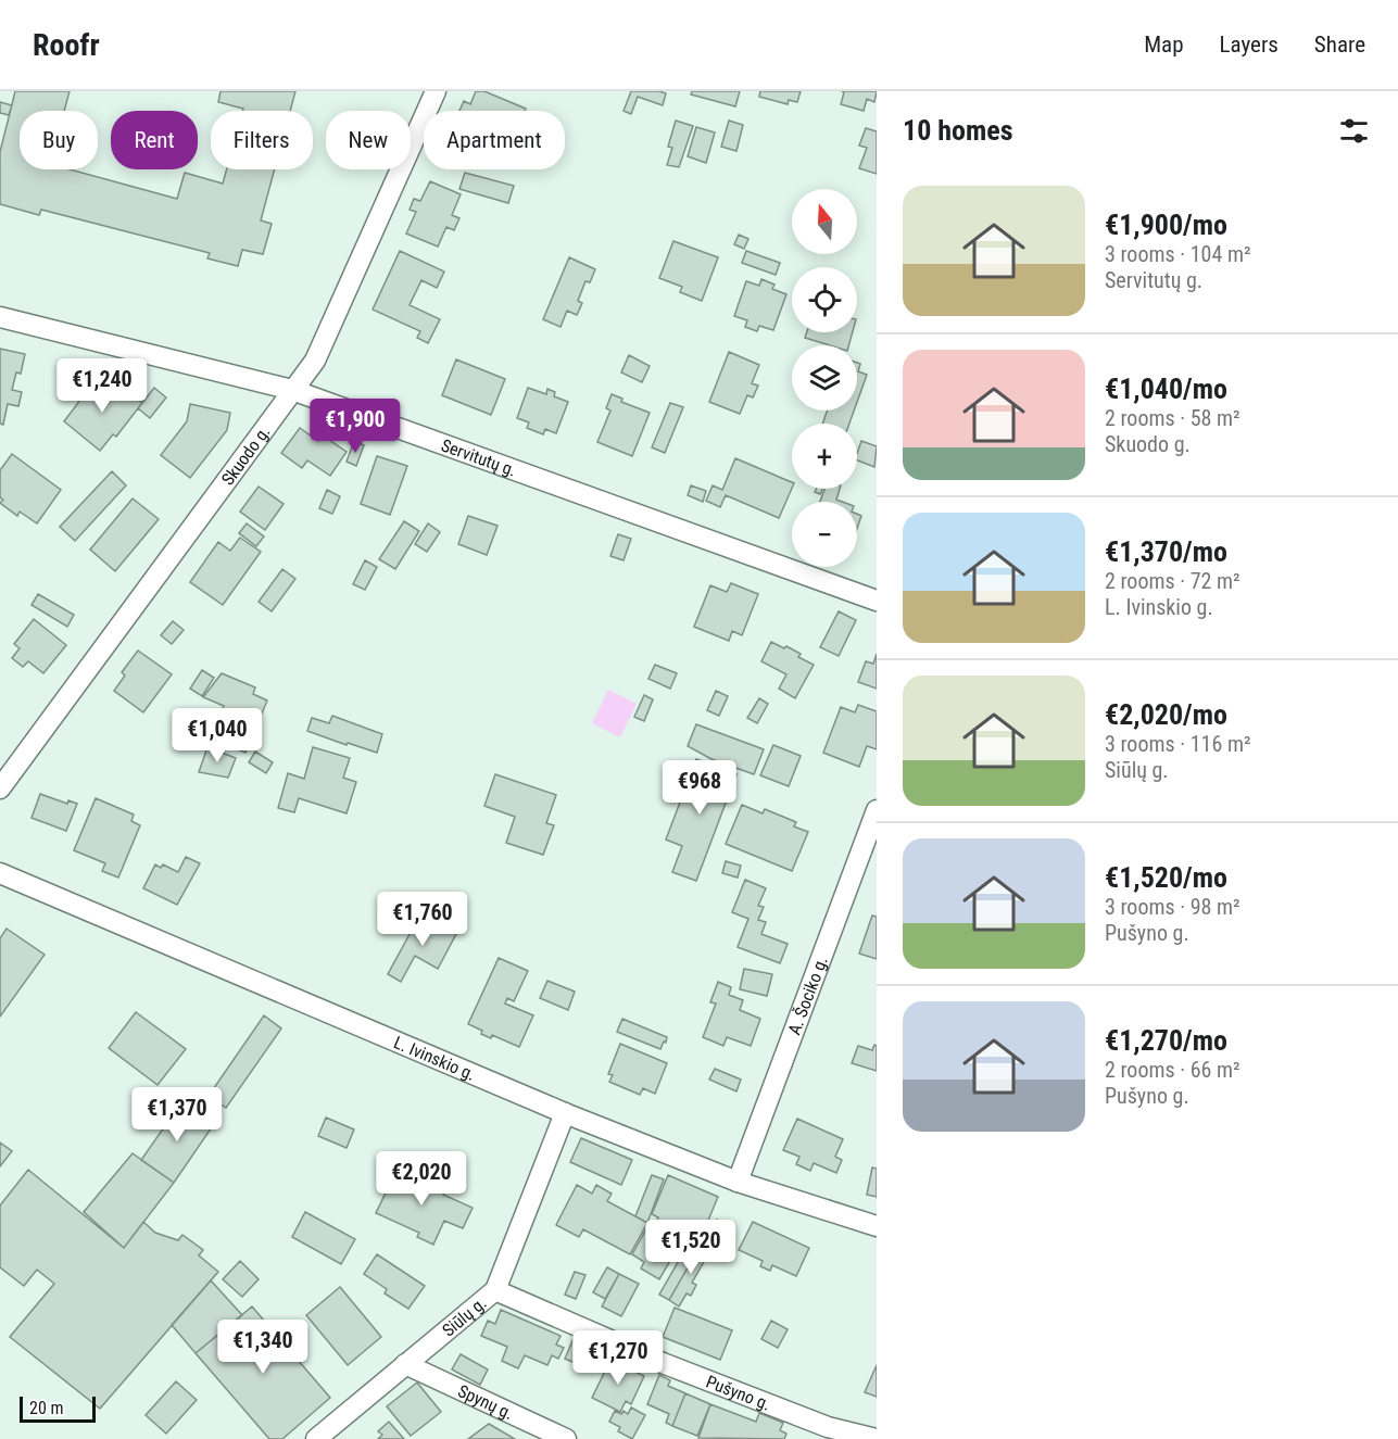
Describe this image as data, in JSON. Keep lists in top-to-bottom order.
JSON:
{
  "streets": {
    "street": [
      "Skuodo g.",
      "Servitutų g.",
      "A. Šociko g.",
      "L. Ivinskio g.",
      "Siūlų g.",
      "Pušyno g.",
      "Spynų g."
    ]
  },
  "crossings": [
    ["Skuodo g.", "Servitutų g."],
    ["A. Šociko g.", "L. Ivinskio g."],
    ["L. Ivinskio g.", "Siūlų g."],
    ["Siūlų g.", "Pušyno g."],
    ["Siūlų g.", "Spynų g."]
  ],
  "scale_bar": "20 m",
  "north": "top",
  "page": {
    "header": "Roofr",
    "nav": ["Map", "Layers", "Share"],
    "heading": "10 homes",
    "chip": [
      "Buy",
      "Rent",
      "Filters",
      "New",
      "Apartment"
    ],
    "list": [
      {
        "name": "€1,900/mo",
        "note": "3 rooms · 104 m² · Servitutų g."
      },
      {
        "name": "€1,040/mo",
        "note": "2 rooms · 58 m² · Skuodo g."
      },
      {
        "name": "€1,370/mo",
        "note": "2 rooms · 72 m² · L. Ivinskio g."
      },
      {
        "name": "€2,020/mo",
        "note": "3 rooms · 116 m² · Siūlų g."
      },
      {
        "name": "€1,520/mo",
        "note": "3 rooms · 98 m² · Pušyno g."
      },
      {
        "name": "€1,270/mo",
        "note": "2 rooms · 66 m² · Pušyno g."
      }
    ],
    "map_buttons": ["+", "−"],
    "price": [
      "€1,240",
      "€1,900",
      "€1,040",
      "€968",
      "€1,760",
      "€1,370",
      "€2,020",
      "€1,520",
      "€1,340",
      "€1,270"
    ],
    "scale": "20 m"
  }
}
